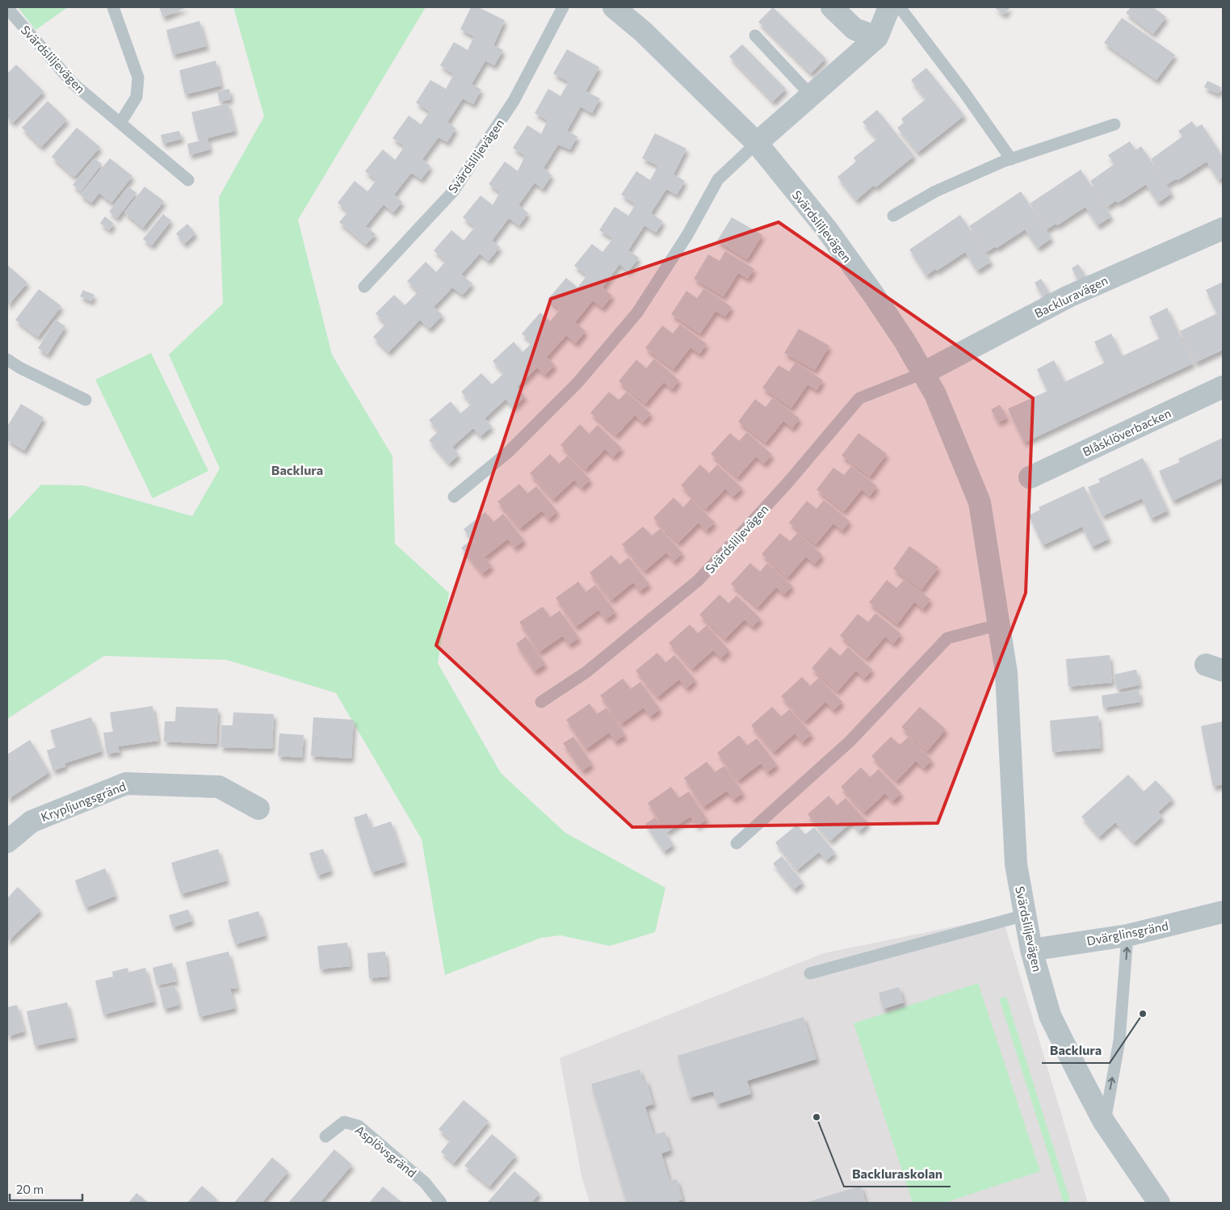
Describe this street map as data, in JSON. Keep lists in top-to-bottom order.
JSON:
{
  "streets": {
    "street": [
      "Svärdsliljevägen",
      "Backluravägen",
      "Blåsklöverbacken",
      "Krypljungsgränd",
      "Dvärglinsgränd"
    ],
    "lane": ["Asplövsgränd"]
  },
  "crossings": [
    ["Svärdsliljevägen", "Backluravägen"],
    ["Svärdsliljevägen", "Dvärglinsgränd"]
  ],
  "districts": ["Backlura"],
  "places": ["Backlura", "Backluraskolan"],
  "scale_bar": "20 m"
}
